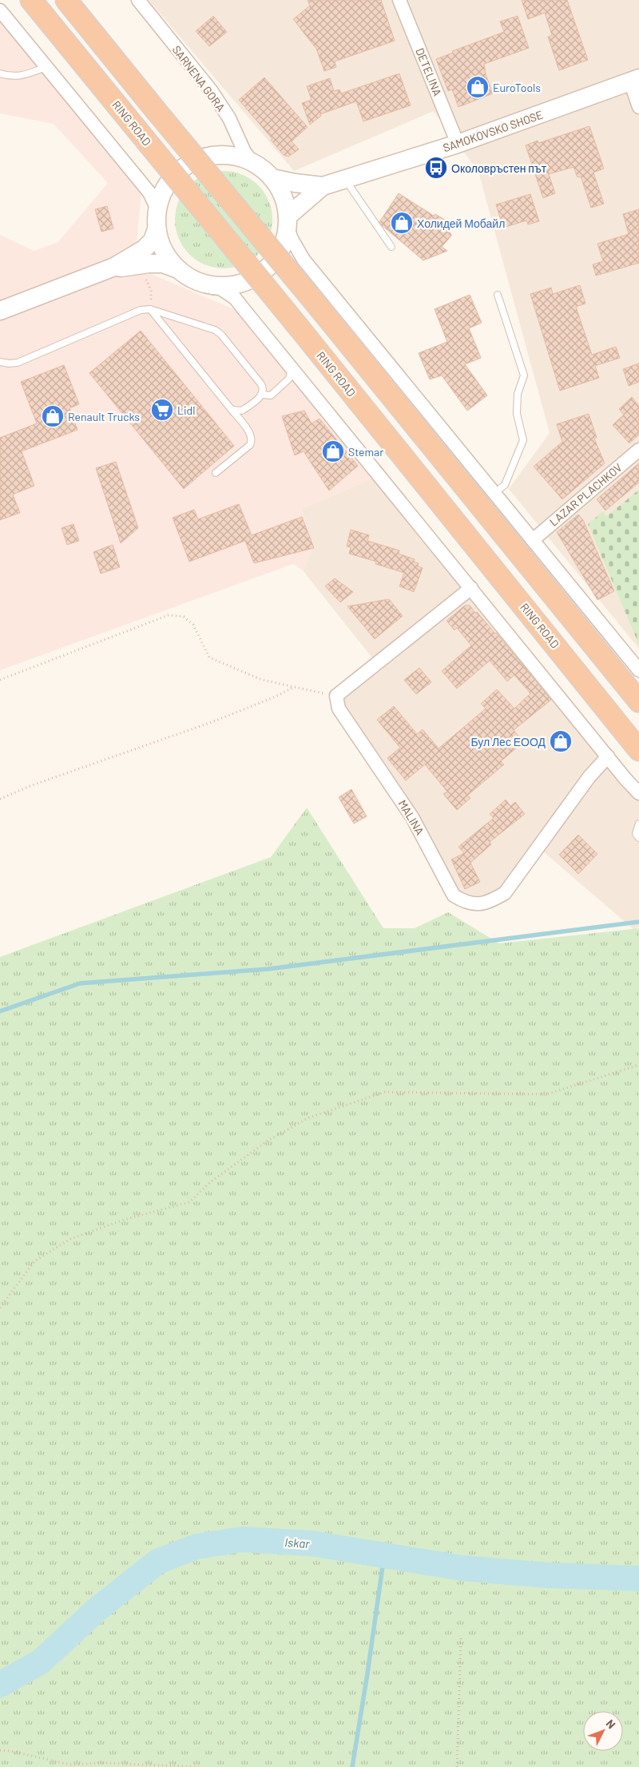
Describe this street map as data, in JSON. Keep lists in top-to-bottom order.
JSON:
{
  "streets": {
    "highway": ["RING ROAD"],
    "main road": ["SAMOKOVSKO SHOSE"],
    "street": [
      "DETELINA",
      "SARNENA GORA",
      "LAZAR PLACHKOV",
      "MALINA"
    ]
  },
  "crossings": [
    ["DETELINA", "SAMOKOVSKO SHOSE"],
    ["SARNENA GORA", "SAMOKOVSKO SHOSE"]
  ],
  "water": ["Iskar"],
  "places": {
    "shop": [
      "EuroTools",
      "Холидей Мобайл",
      "Renault Trucks",
      "Stemar",
      "Бул Лес ЕООД"
    ],
    "bus stop": ["Околовръстен път"],
    "supermarket": ["Lidl"]
  },
  "north": "top right"
}
